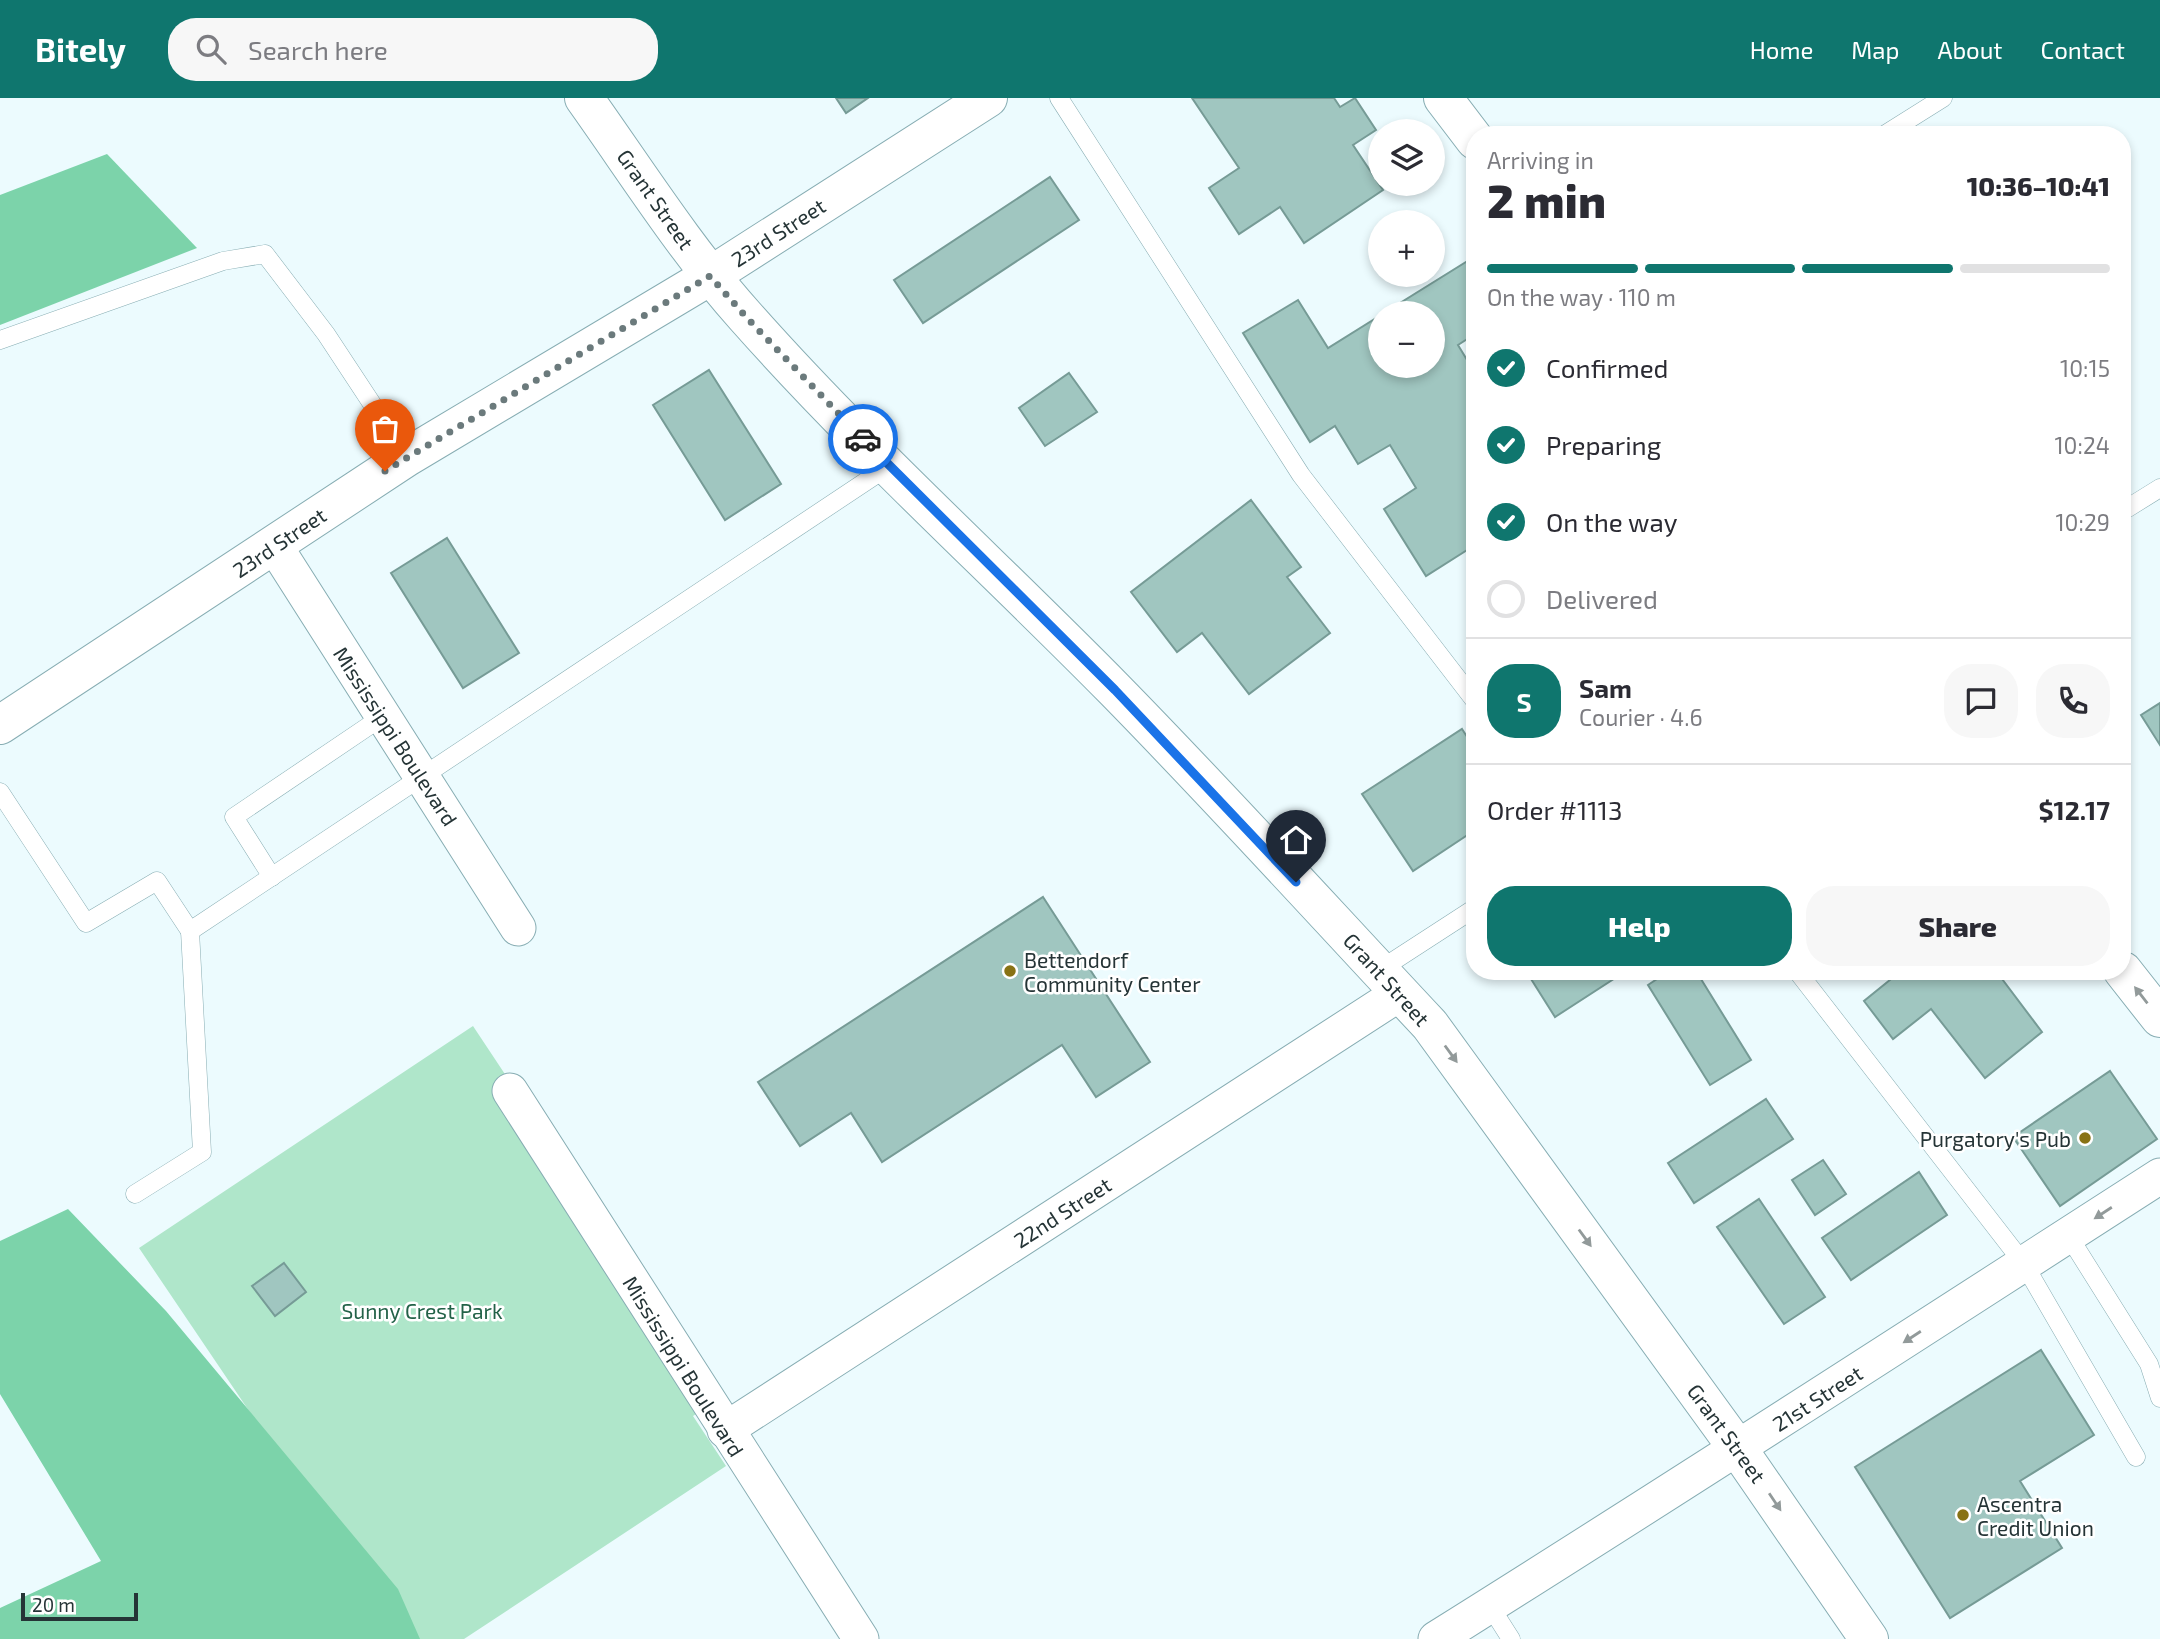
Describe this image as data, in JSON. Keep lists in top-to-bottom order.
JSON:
{
  "streets": {
    "main road": ["Grant Street", "23rd Street"],
    "street": ["Mississippi Boulevard", "22nd Street", "21st Street"]
  },
  "crossings": [
    ["Grant Street", "23rd Street"],
    ["Grant Street", "22nd Street"],
    ["Grant Street", "21st Street"],
    ["23rd Street", "Mississippi Boulevard"],
    ["Mississippi Boulevard", "22nd Street"]
  ],
  "one_way": ["Grant Street", "21st Street"],
  "parks": ["Sunny Crest Park"],
  "places": ["Bettendorf Community Center", "Purgatory's Pub", "Ascentra Credit Union"],
  "scale_bar": "20 m",
  "page": {
    "header": "Bitely",
    "search": "Search here",
    "nav": [
      "Home",
      "Map",
      "About",
      "Contact"
    ],
    "map_buttons": ["+", "−"],
    "heading": ["2 min", "Arriving in", "10:36–10:41"],
    "panel": [
      "Sam",
      "Courier · 4.6",
      "Order #1113",
      "$12.17"
    ],
    "bar": "On the way · 110 m",
    "list": [
      ["Confirmed", "10:15"],
      ["Preparing", "10:24"],
      ["On the way", "10:29"],
      "Delivered"
    ],
    "round": "S",
    "buttons": ["Help", "Share"],
    "scale": "20 m"
  }
}
